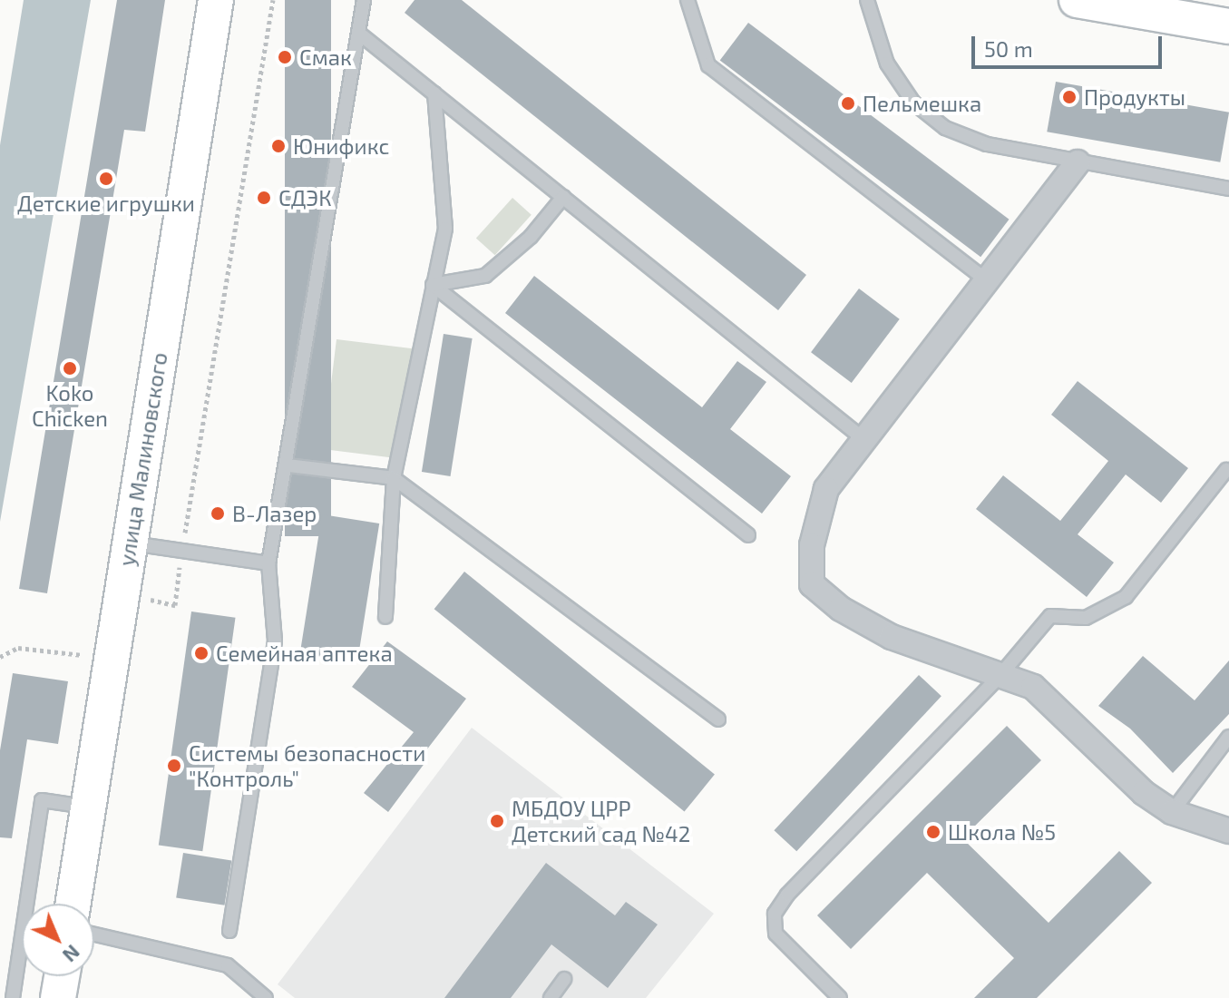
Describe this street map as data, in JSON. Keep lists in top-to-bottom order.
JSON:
{
  "streets": {
    "main road": ["улица Малиновского"]
  },
  "places": [
    "Смак",
    "Продукты",
    "Пельмешка",
    "Юнификс",
    "Детские игрушки",
    "СДЭК",
    "Koko Chicken",
    "В-Лазер",
    "Семейная аптека",
    "Системы безопасности \"Контроль\"",
    "МБДОУ ЦРР Детский сад №42",
    "Школа №5"
  ],
  "scale_bar": "50 m",
  "north": "bottom right"
}
